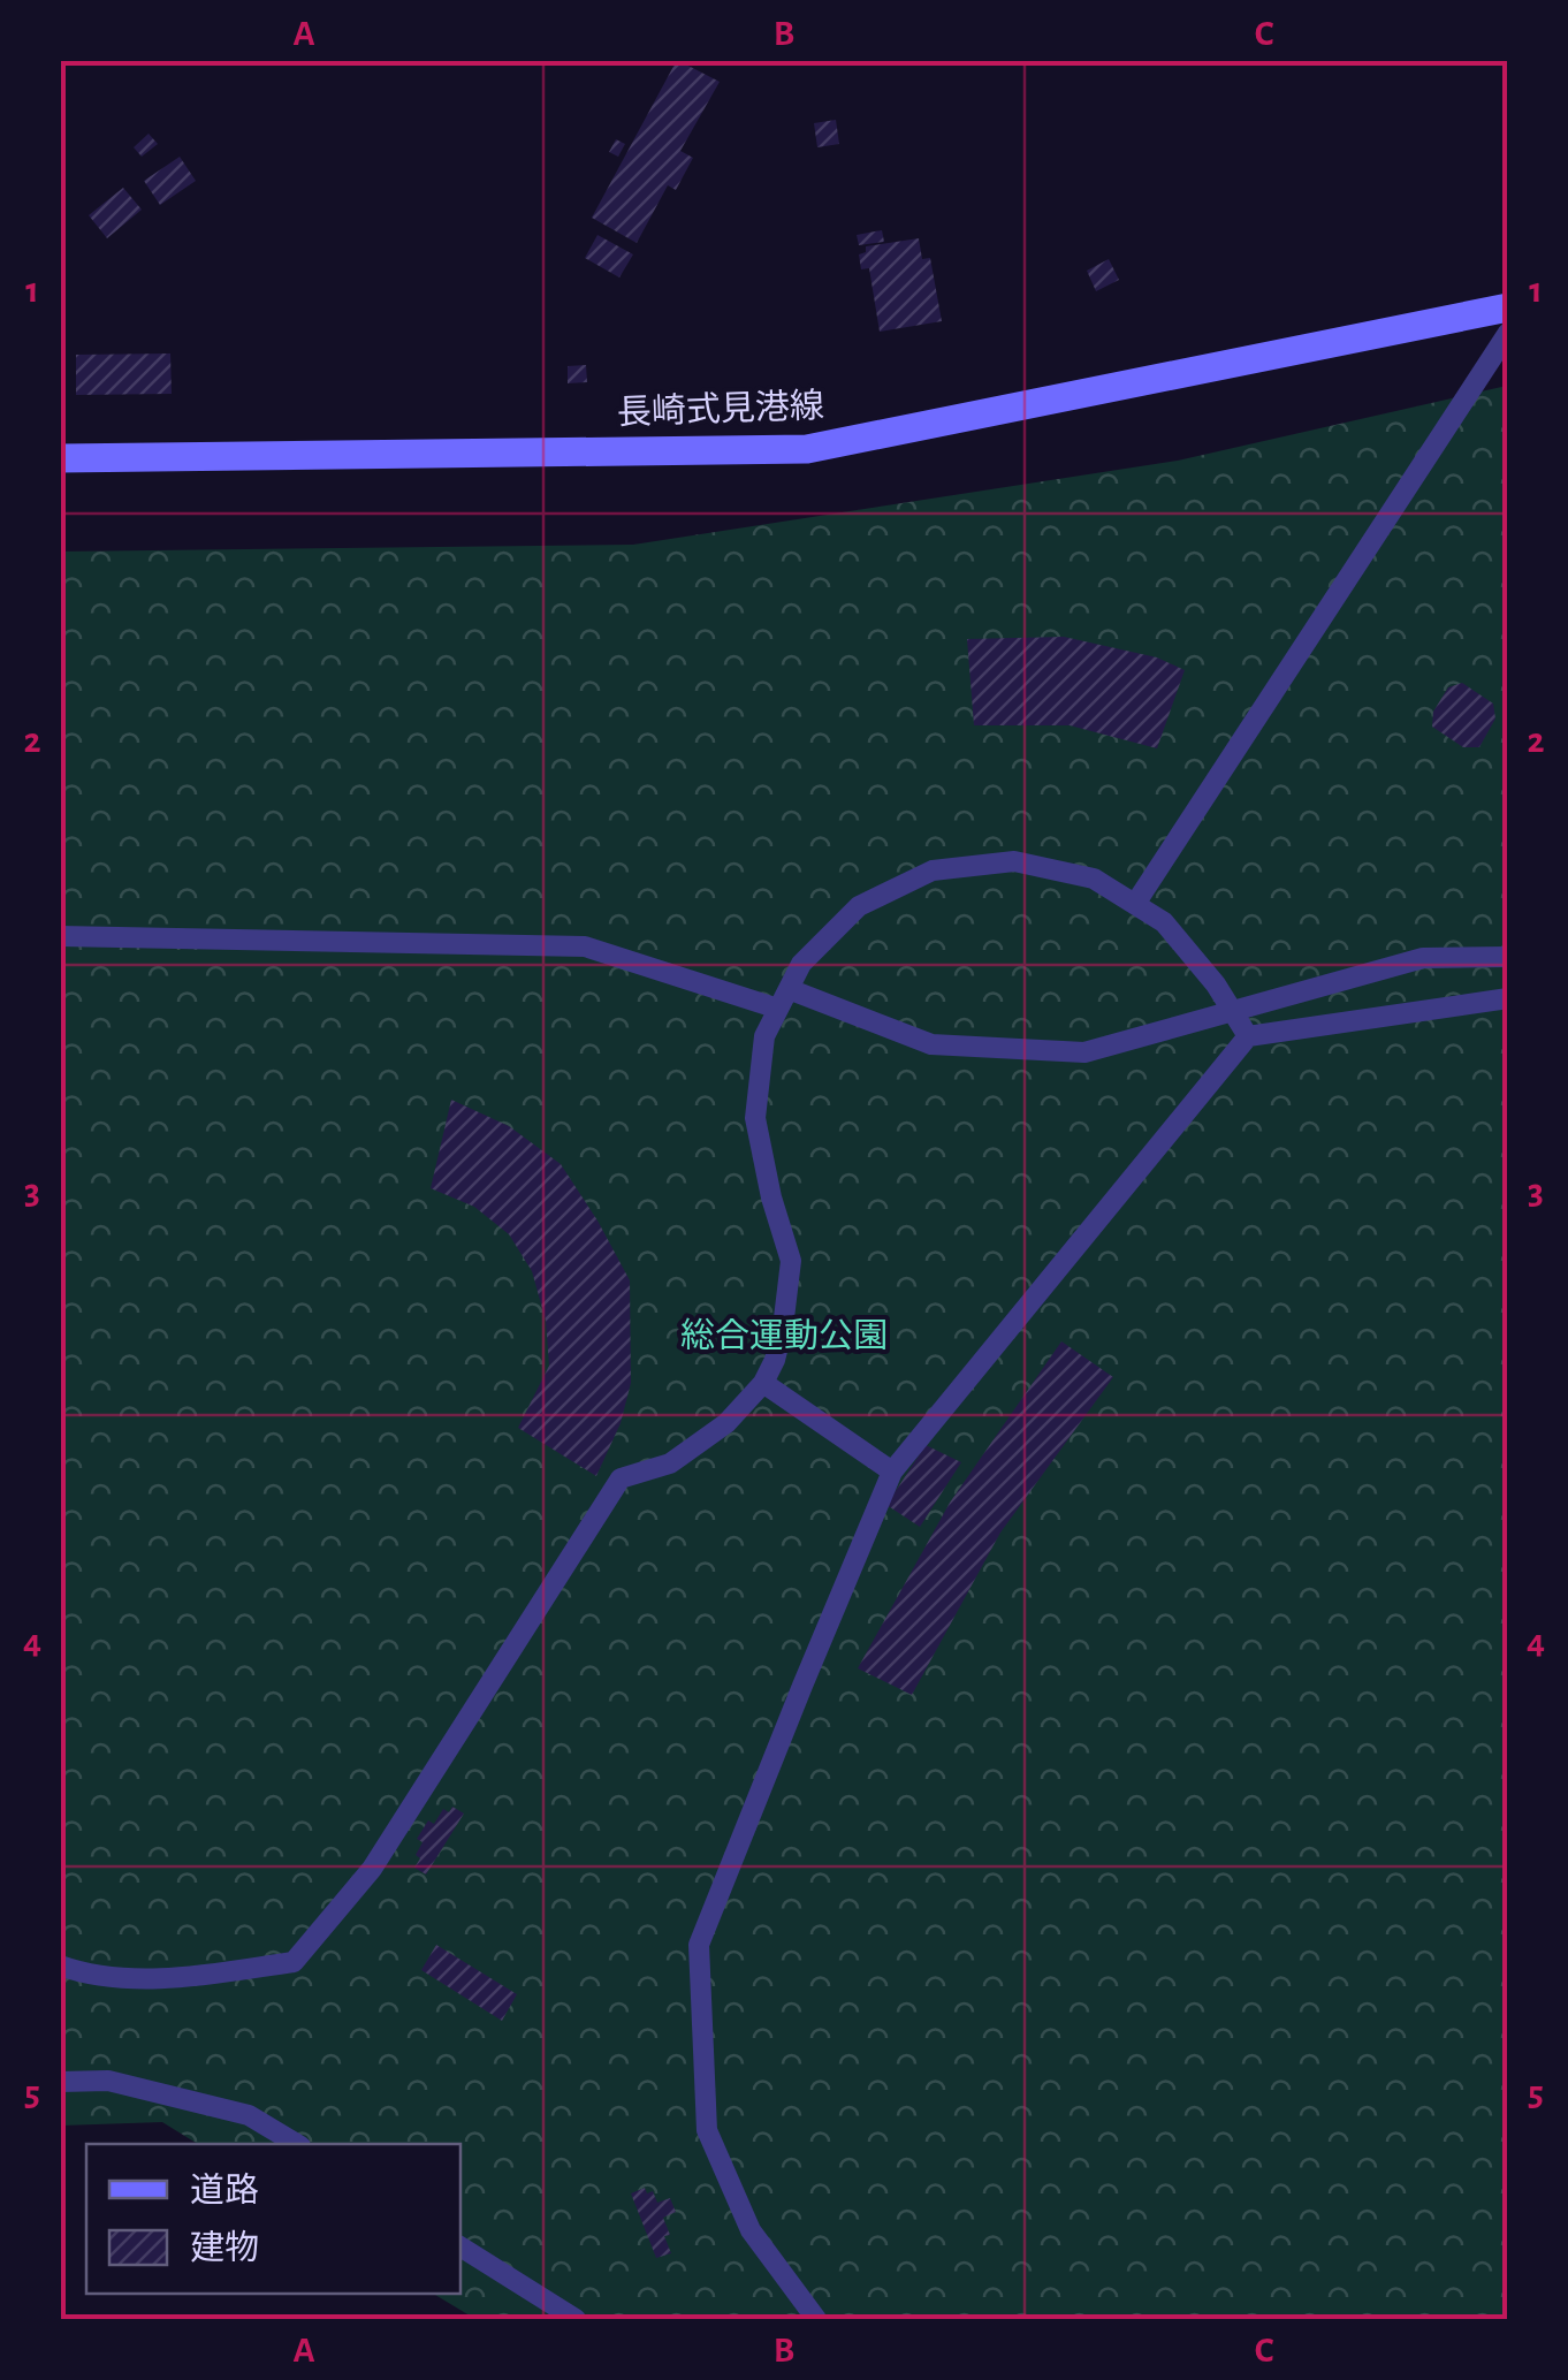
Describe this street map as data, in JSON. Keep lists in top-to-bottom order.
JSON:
{
  "streets": {
    "main road": ["長崎式見港線"]
  },
  "parks": ["総合運動公園"],
  "legend": ["道路", "建物"],
  "grid": {
    "columns": ["A", "B", "C"],
    "rows": [
      "1",
      "2",
      "3",
      "4",
      "5"
    ]
  }
}
